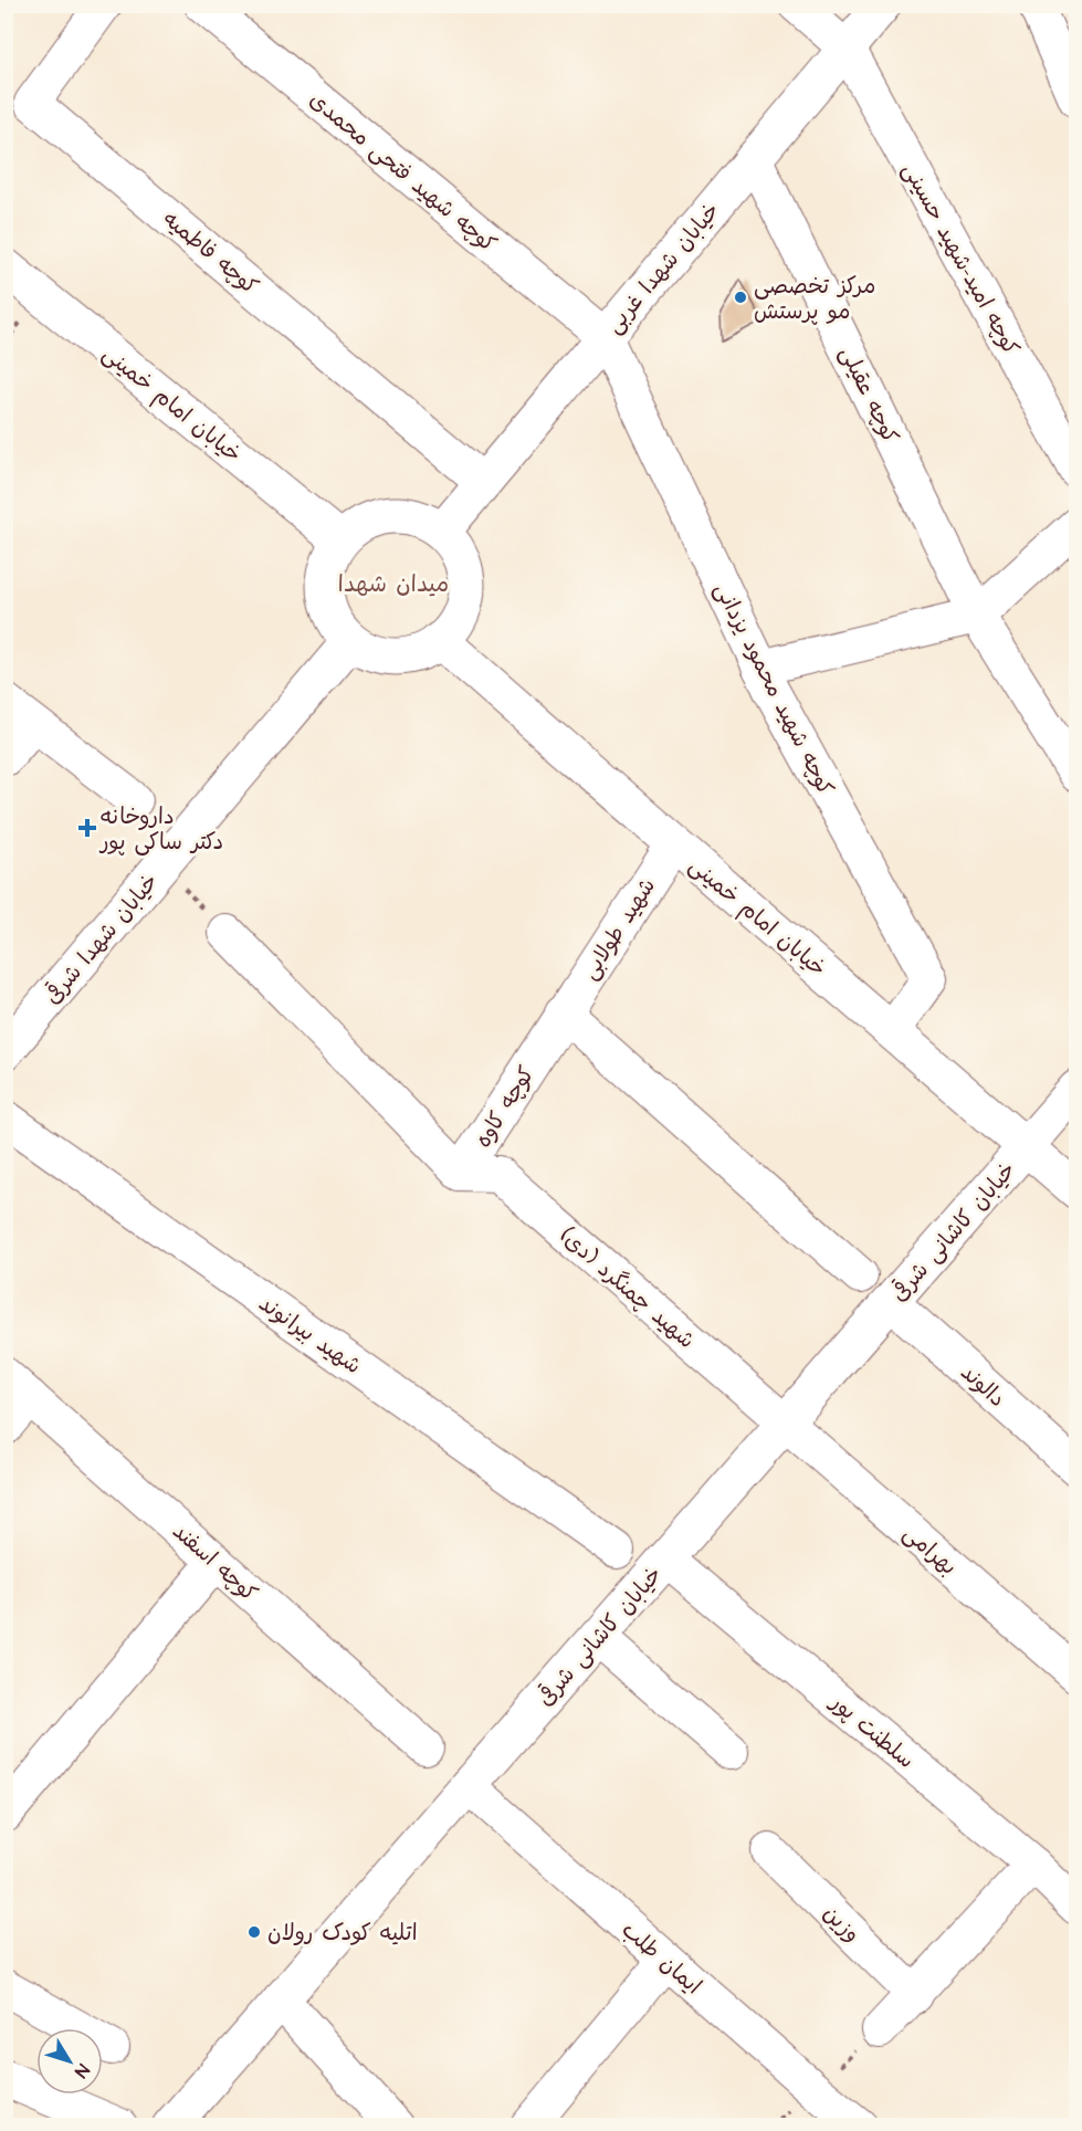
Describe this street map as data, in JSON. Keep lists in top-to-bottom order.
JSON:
{
  "streets": {
    "main road": [
      "خیابان شهدا غربی",
      "خیابان امام خمینی",
      "خیابان شهدا شرقی",
      "خیابان کاشانی شرقی"
    ],
    "street": [
      "کوچه شهید فتحی محمدی",
      "کوچه فاطمیه",
      "کوچه امید-شهید حسینی",
      "کوچه عقیلی",
      "کوچه شهید محمود یزدانی",
      "شهید طولابی",
      "کوچه کاوه",
      "شهید چمنگرد (دی)",
      "شهید بیرانوند",
      "دالوند",
      "بهرامی",
      "کوچه اسفند",
      "سلطنت پور",
      "وزین",
      "ایمان طلب"
    ]
  },
  "crossings": [
    ["کوچه شهید فتحی محمدی", "خیابان شهدا غربی"],
    ["کوچه شهید فتحی محمدی", "کوچه شهید محمود یزدانی"],
    ["کوچه فاطمیه", "خیابان شهدا غربی"],
    ["کوچه امید-شهید حسینی", "خیابان شهدا غربی"],
    ["خیابان شهدا غربی", "کوچه عقیلی"],
    ["خیابان شهدا غربی", "خیابان امام خمینی"],
    ["خیابان شهدا غربی", "کوچه شهید محمود یزدانی"],
    ["خیابان شهدا غربی", "خیابان شهدا شرقی"],
    ["خیابان امام خمینی", "کوچه شهید محمود یزدانی"],
    ["خیابان امام خمینی", "شهید طولابی"],
    ["خیابان امام خمینی", "خیابان شهدا شرقی"],
    ["خیابان امام خمینی", "خیابان کاشانی شرقی"],
    ["شهید طولابی", "کوچه کاوه"],
    ["کوچه کاوه", "شهید چمنگرد (دی)"],
    ["خیابان کاشانی شرقی", "شهید چمنگرد (دی)"],
    ["خیابان کاشانی شرقی", "دالوند"],
    ["خیابان کاشانی شرقی", "بهرامی"],
    ["خیابان کاشانی شرقی", "سلطنت پور"],
    ["خیابان کاشانی شرقی", "ایمان طلب"],
    ["شهید چمنگرد (دی)", "بهرامی"]
  ],
  "districts": ["میدان شهدا"],
  "places": {
    "other": ["مرکز تخصصی مو پرستش", "اتلیه کودک رولان"],
    "health": ["داروخانه دکتر ساکی پور"]
  },
  "north": "bottom right"
}
